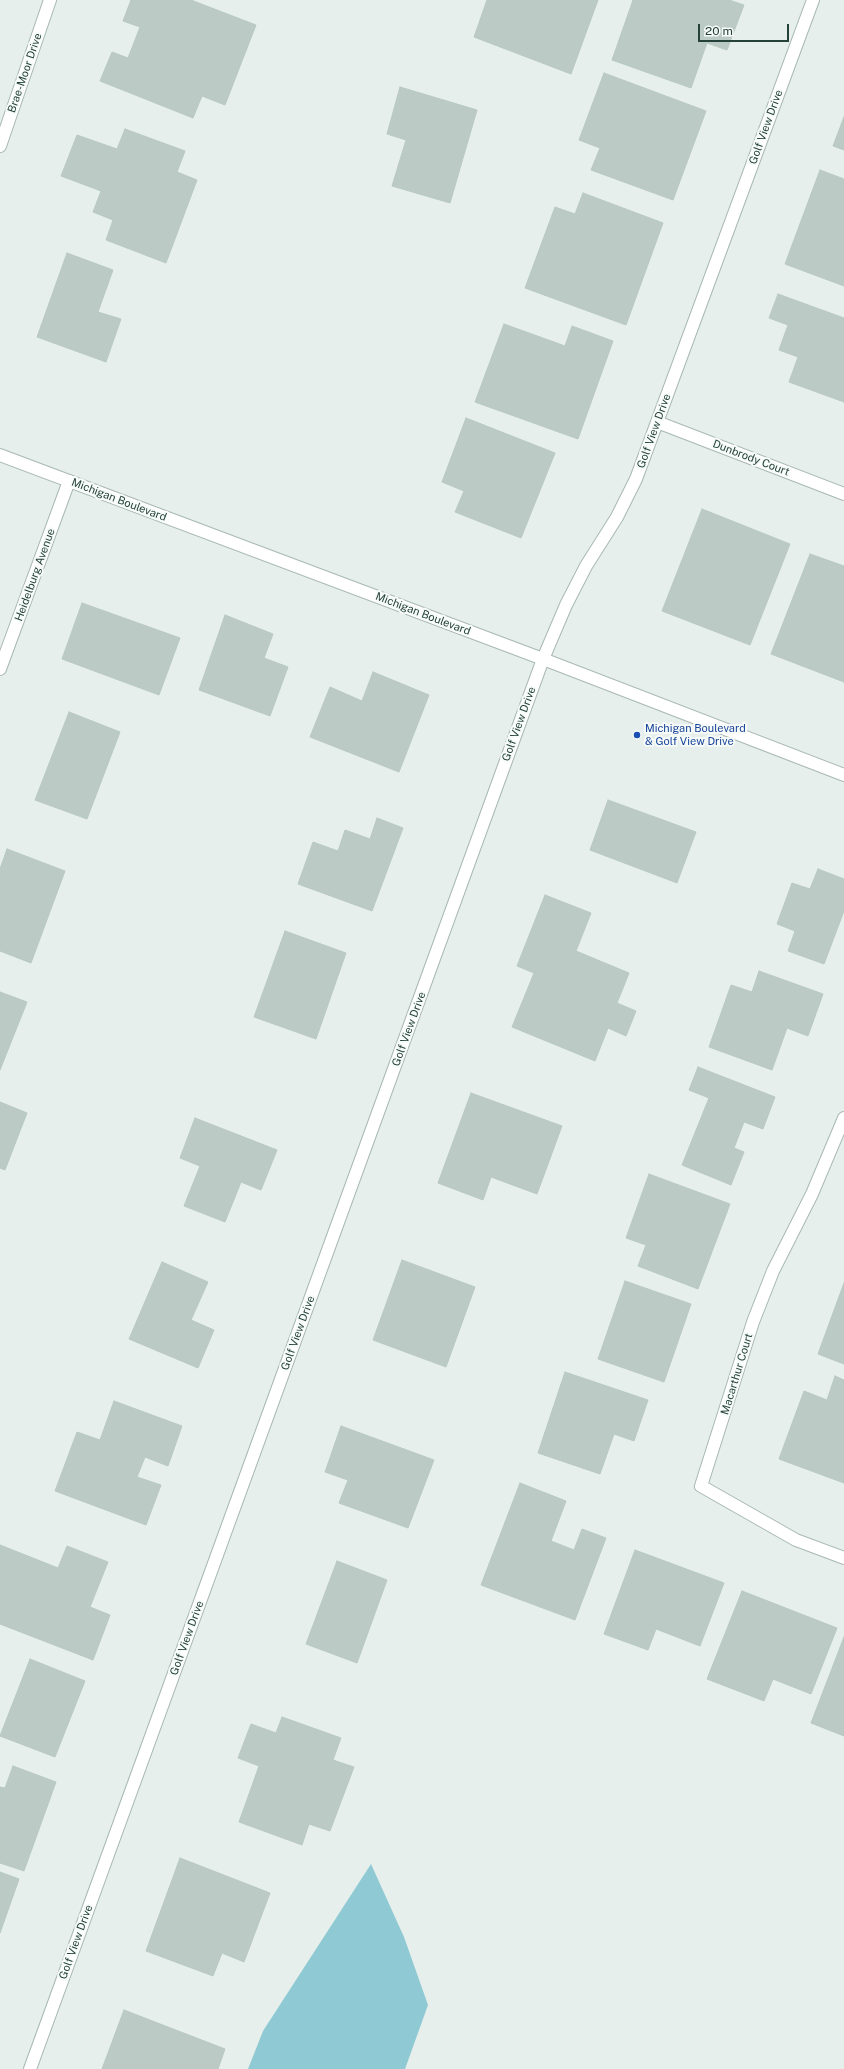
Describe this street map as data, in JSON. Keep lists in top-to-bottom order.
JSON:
{
  "streets": {
    "street": [
      "Brae-Moor Drive",
      "Golf View Drive",
      "Dunbrody Court",
      "Michigan Boulevard",
      "Heidelburg Avenue",
      "Macarthur Court"
    ]
  },
  "crossings": [
    ["Golf View Drive", "Dunbrody Court"],
    ["Golf View Drive", "Michigan Boulevard"],
    ["Michigan Boulevard", "Heidelburg Avenue"]
  ],
  "places": ["Michigan Boulevard & Golf View Drive"],
  "scale_bar": "20 m"
}
